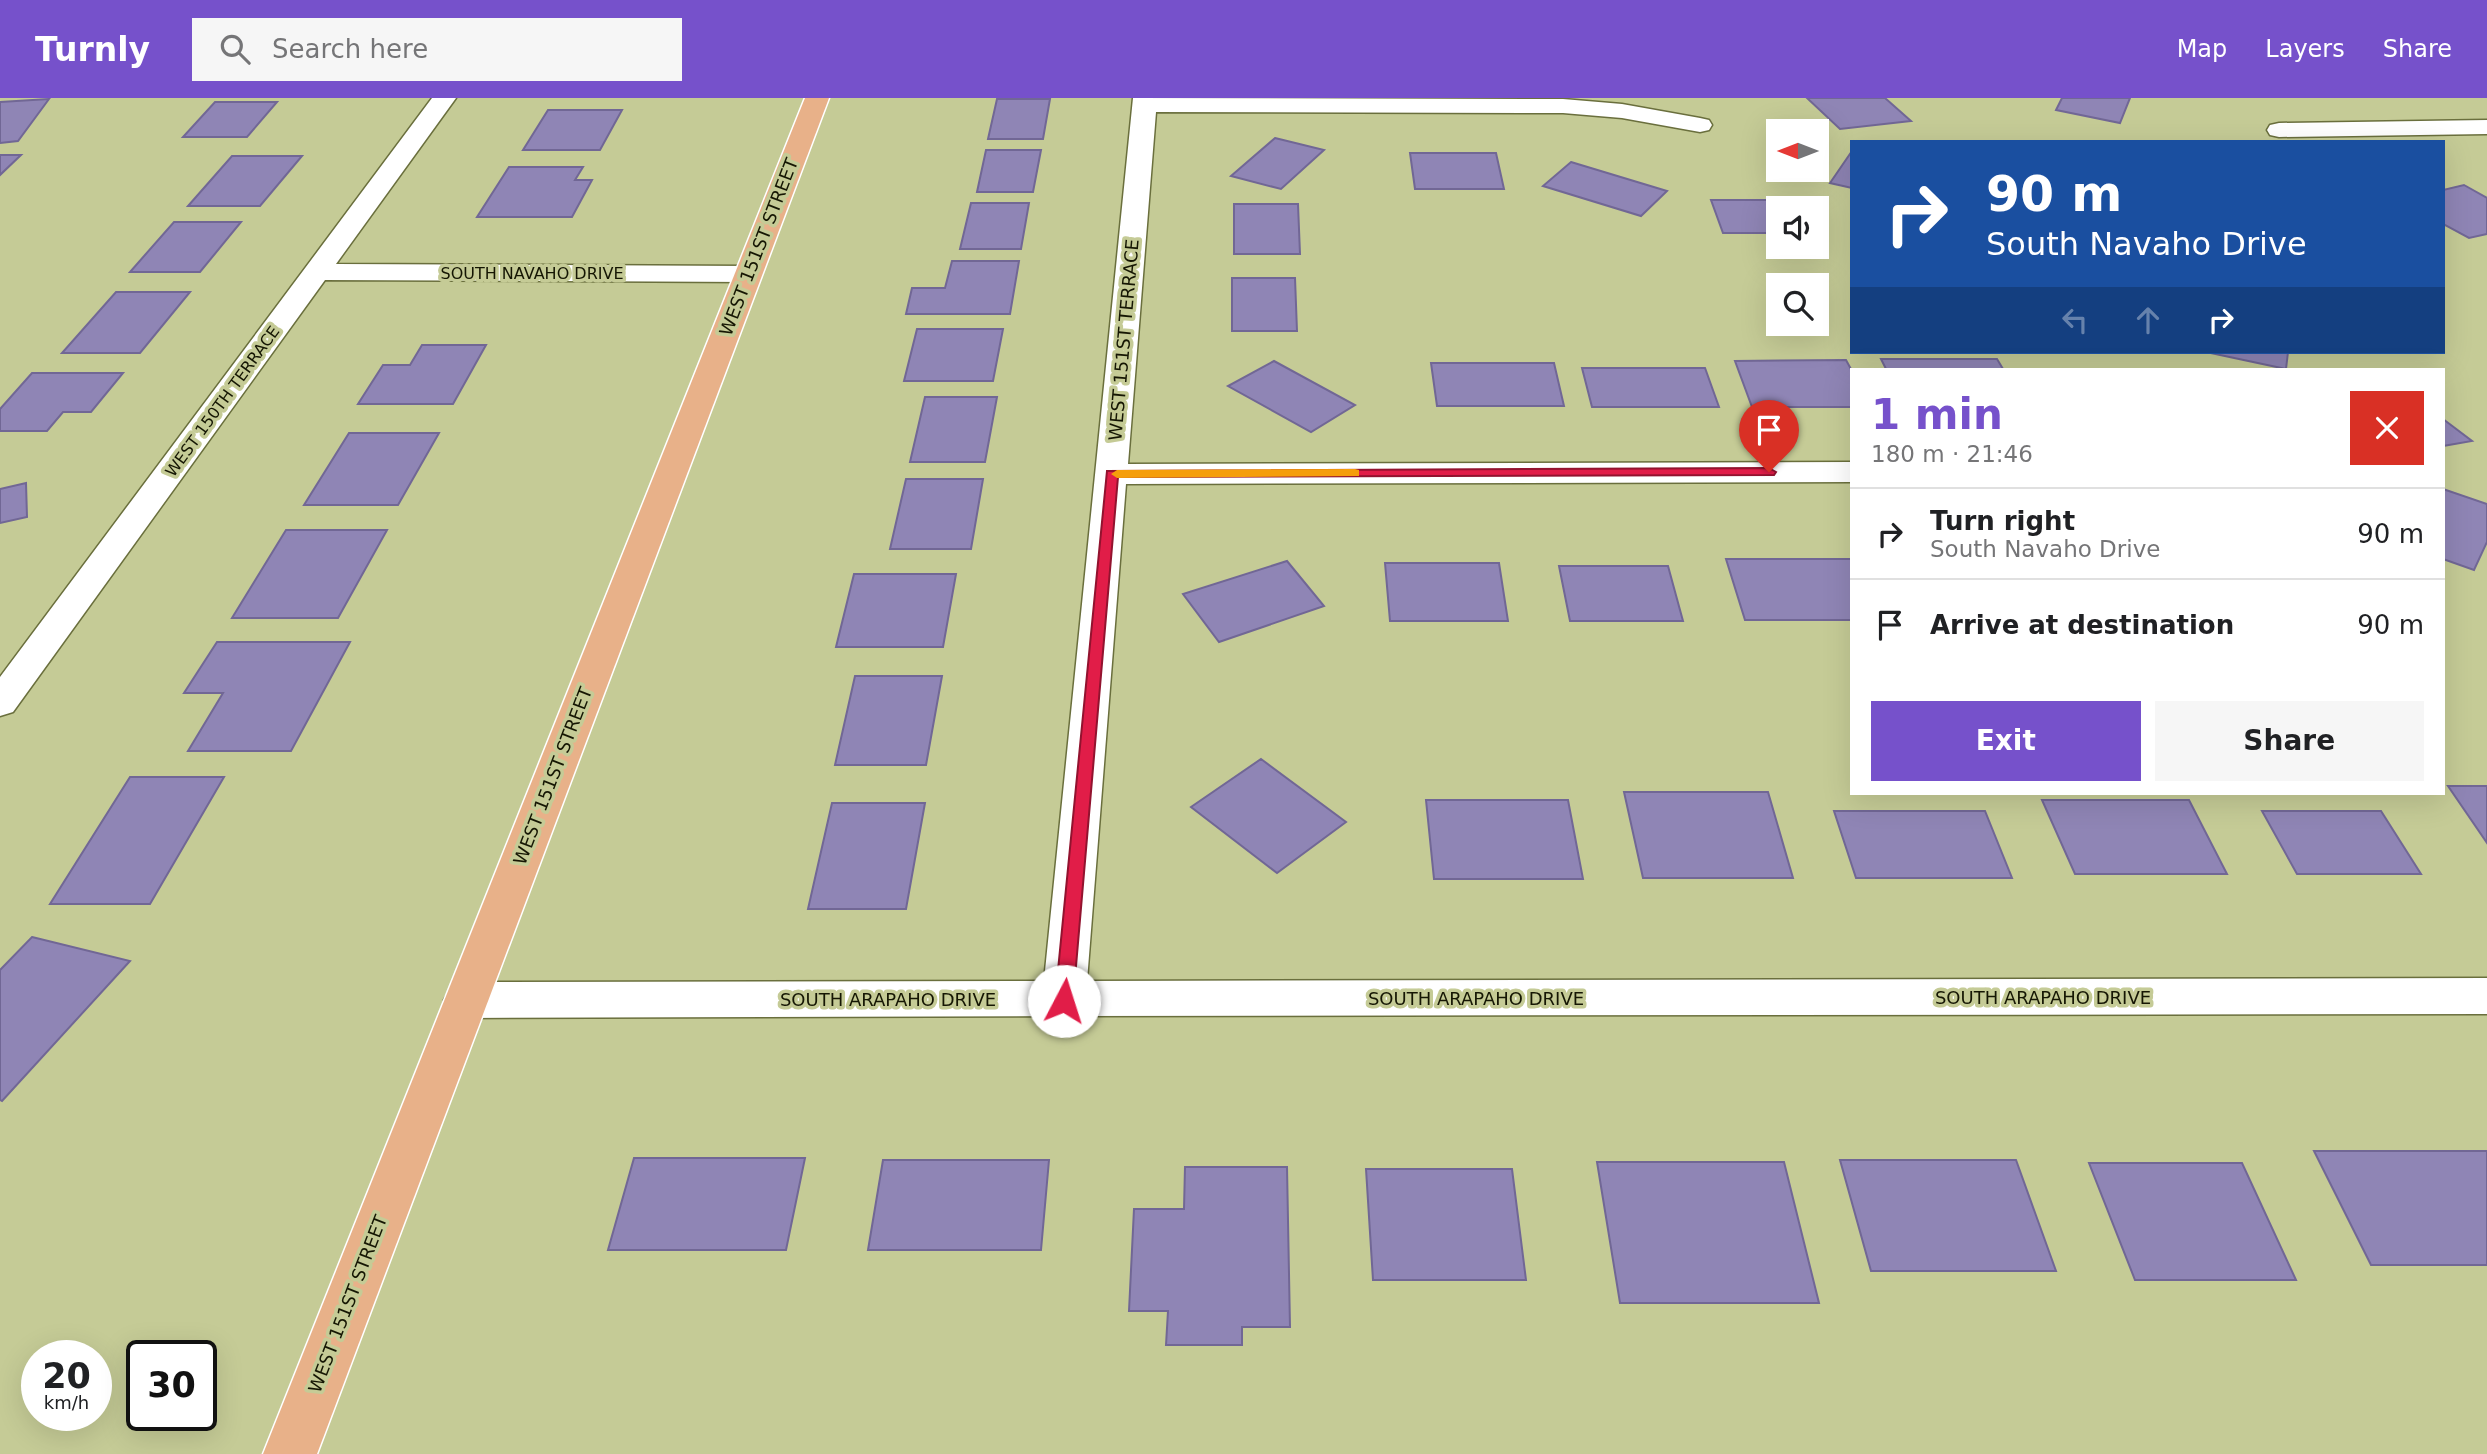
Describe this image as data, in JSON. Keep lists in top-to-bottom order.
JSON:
{
  "streets": {
    "main road": ["WEST 151ST STREET"],
    "street": [
      "SOUTH NAVAHO DRIVE",
      "WEST 151ST TERRACE",
      "WEST 150TH TERRACE",
      "SOUTH ARAPAHO DRIVE"
    ]
  },
  "crossings": [
    ["WEST 151ST STREET", "SOUTH NAVAHO DRIVE"],
    ["WEST 151ST STREET", "SOUTH ARAPAHO DRIVE"],
    ["SOUTH NAVAHO DRIVE", "WEST 150TH TERRACE"],
    ["WEST 151ST TERRACE", "SOUTH ARAPAHO DRIVE"]
  ],
  "north": "left",
  "page": {
    "header": "Turnly",
    "search": "Search here",
    "nav": ["Map", "Layers", "Share"],
    "turn": ["90 m", "South Navaho Drive"],
    "heading": ["1 min", "180 m · 21:46"],
    "list": [
      {
        "name": "Turn right",
        "note": "South Navaho Drive",
        "value": "90 m"
      },
      {
        "name": "Arrive at destination",
        "value": "90 m"
      }
    ],
    "buttons": ["Exit", "Share"],
    "speed": "20 km/h",
    "limit": "30"
  }
}
